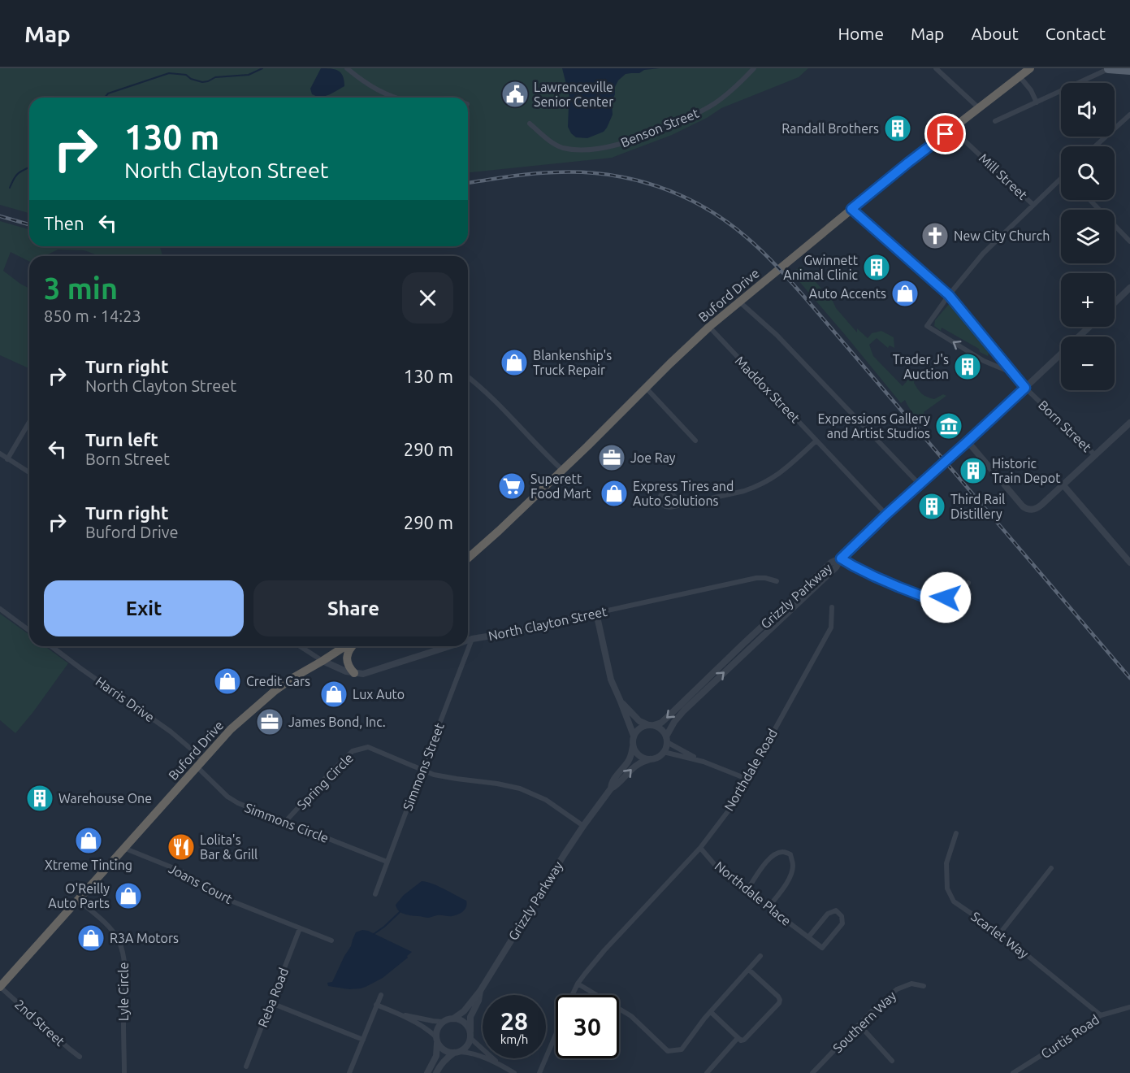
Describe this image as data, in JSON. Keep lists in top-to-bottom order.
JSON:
{
  "streets": {
    "highway": ["Buford Drive"],
    "street": [
      "Benson Street",
      "Mill Street",
      "Maddox Street",
      "Born Street",
      "Grizzly Parkway",
      "North Clayton Street",
      "Harris Drive",
      "Simmons Street",
      "Northdale Road",
      "Spring Circle",
      "Simmons Circle",
      "Joans Court",
      "Northdale Place",
      "Scarlet Way",
      "Lyle Circle",
      "Reba Road",
      "Southern Way",
      "2nd Street",
      "Curtis Road"
    ]
  },
  "crossings": [
    ["Mill Street", "Buford Drive"],
    ["Buford Drive", "Maddox Street"],
    ["Buford Drive", "Born Street"],
    ["Buford Drive", "North Clayton Street"],
    ["Buford Drive", "Harris Drive"],
    ["Buford Drive", "Simmons Circle"],
    ["Buford Drive", "Joans Court"],
    ["Buford Drive", "Lyle Circle"],
    ["Buford Drive", "2nd Street"],
    ["Grizzly Parkway", "Spring Circle"],
    ["North Clayton Street", "Simmons Street"],
    ["Simmons Street", "Spring Circle"],
    ["Simmons Street", "Simmons Circle"],
    ["Northdale Road", "Northdale Place"],
    ["Spring Circle", "Simmons Circle"],
    ["Joans Court", "Reba Road"],
    ["Scarlet Way", "Curtis Road"]
  ],
  "places": {
    "public building": ["Lawrenceville Senior Center"],
    "building": [
      "Randall Brothers",
      "Gwinnett Animal Clinic",
      "Trader J's Auction",
      "Historic Train Depot",
      "Third Rail Distillery",
      "Warehouse One"
    ],
    "church": ["New City Church"],
    "shop": [
      "Auto Accents",
      "Blankenship's Truck Repair",
      "Express Tires and Auto Solutions",
      "Credit Cars",
      "Lux Auto",
      "Xtreme Tinting",
      "O'Reilly Auto Parts",
      "R3A Motors"
    ],
    "museum": ["Expressions Gallery and Artist Studios"],
    "office": ["Joe Ray", "James Bond, Inc."],
    "supermarket": ["Superett Food Mart"],
    "restaurant": ["Lolita's Bar & Grill"]
  },
  "page": {
    "header": "Map",
    "nav": [
      "Home",
      "Map",
      "About",
      "Contact"
    ],
    "map_buttons": ["+", "−"],
    "turn": ["130 m", "North Clayton Street"],
    "then": "Then",
    "heading": ["3 min", "850 m · 14:23"],
    "list": [
      {
        "name": "Turn right",
        "note": "North Clayton Street",
        "value": "130 m"
      },
      {
        "name": "Turn left",
        "note": "Born Street",
        "value": "290 m"
      },
      {
        "name": "Turn right",
        "note": "Buford Drive",
        "value": "290 m"
      }
    ],
    "buttons": ["Exit", "Share"],
    "speed": "28 km/h",
    "limit": "30"
  }
}
